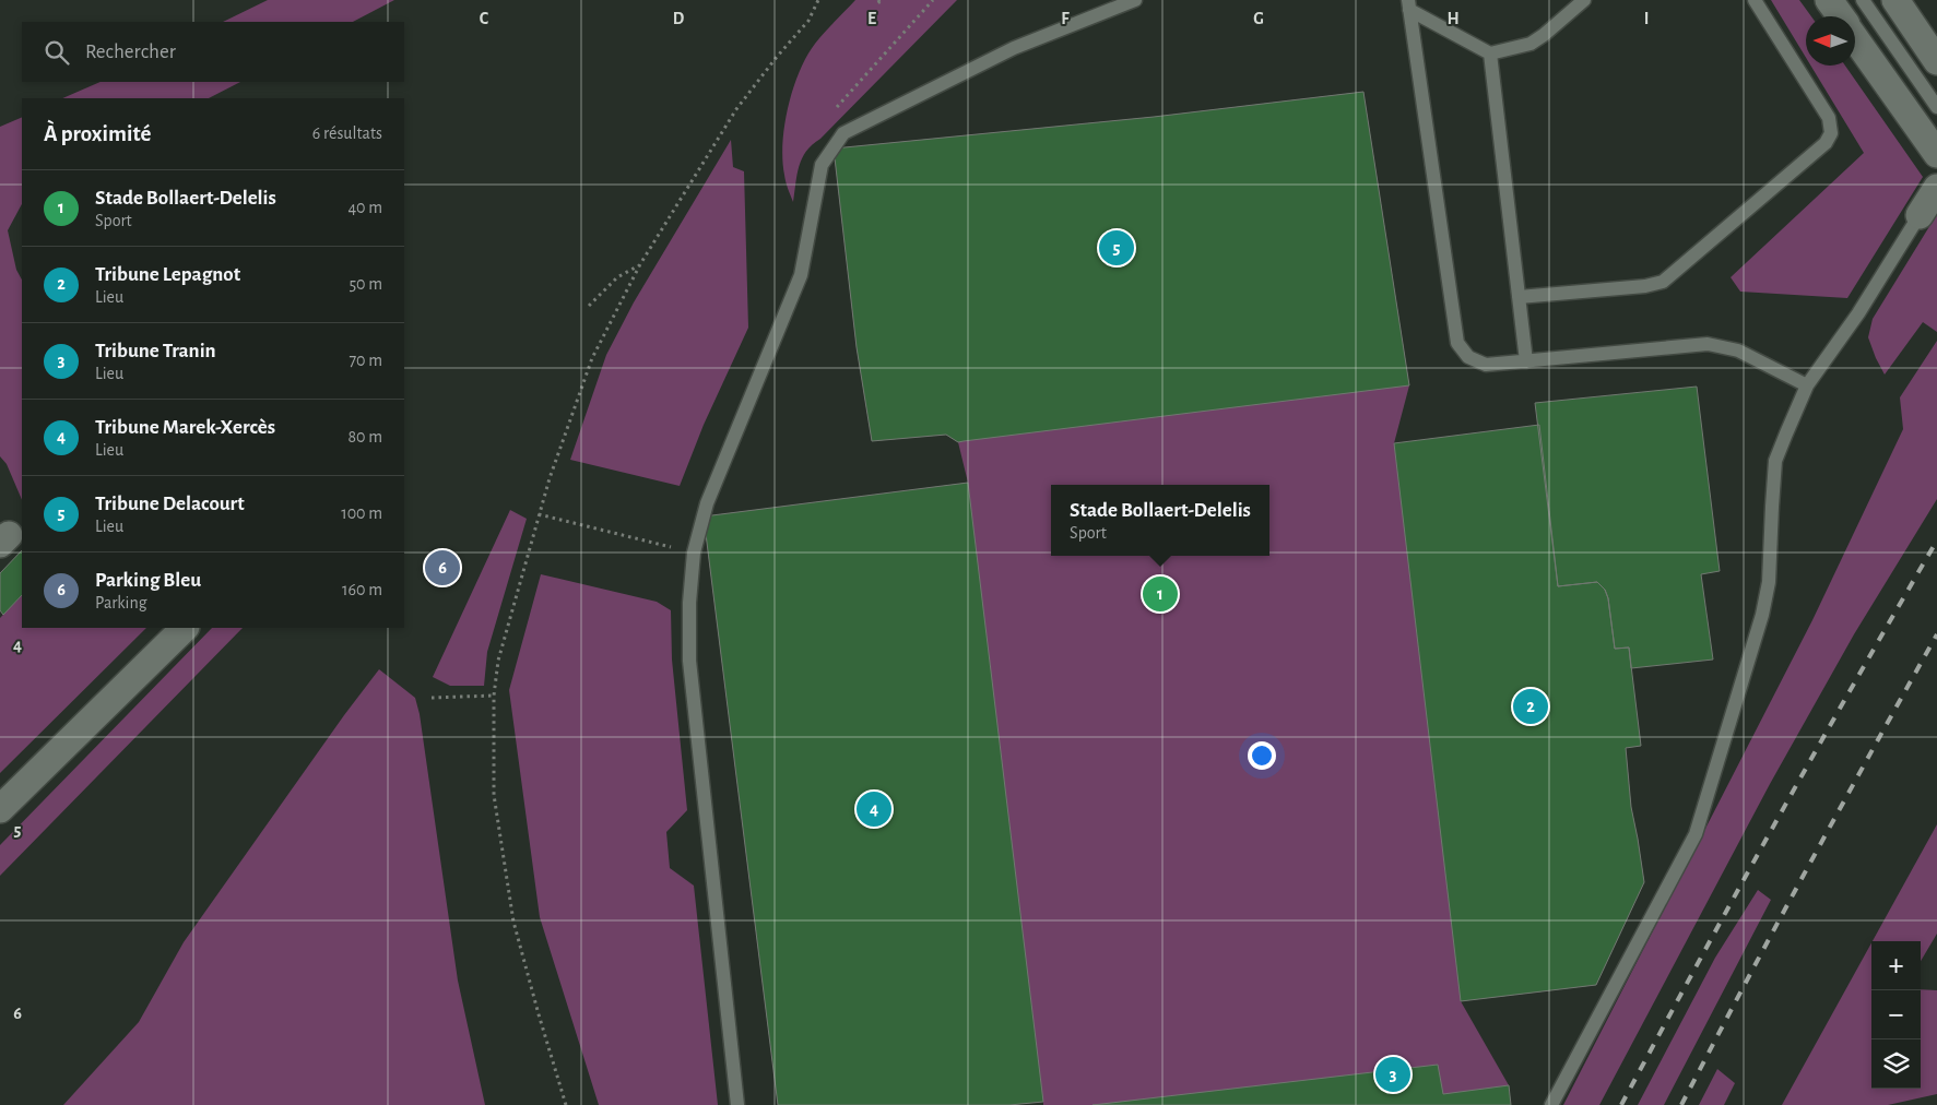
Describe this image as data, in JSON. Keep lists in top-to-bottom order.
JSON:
{
  "north": "left",
  "page": {
    "search": "Rechercher",
    "heading": ["À proximité", "6 résultats"],
    "list": [
      {
        "mark": "1",
        "name": "Stade Bollaert-Delelis",
        "note": "Sport",
        "value": "40 m"
      },
      {
        "mark": "2",
        "name": "Tribune Lepagnot",
        "note": "Lieu",
        "value": "50 m"
      },
      {
        "mark": "3",
        "name": "Tribune Tranin",
        "note": "Lieu",
        "value": "70 m"
      },
      {
        "mark": "4",
        "name": "Tribune Marek-Xercès",
        "note": "Lieu",
        "value": "80 m"
      },
      {
        "mark": "5",
        "name": "Tribune Delacourt",
        "note": "Lieu",
        "value": "100 m"
      },
      {
        "mark": "6",
        "name": "Parking Bleu",
        "note": "Parking",
        "value": "160 m"
      }
    ],
    "pins": [
      "5",
      "6",
      "1",
      "2",
      "4",
      "3"
    ],
    "popup": ["Stade Bollaert-Delelis", "Sport"],
    "map_buttons": ["+", "−"]
  },
  "grid": {
    "columns": [
      "C",
      "D",
      "E",
      "F",
      "G",
      "H",
      "I"
    ],
    "rows": ["4", "5", "6"]
  }
}
